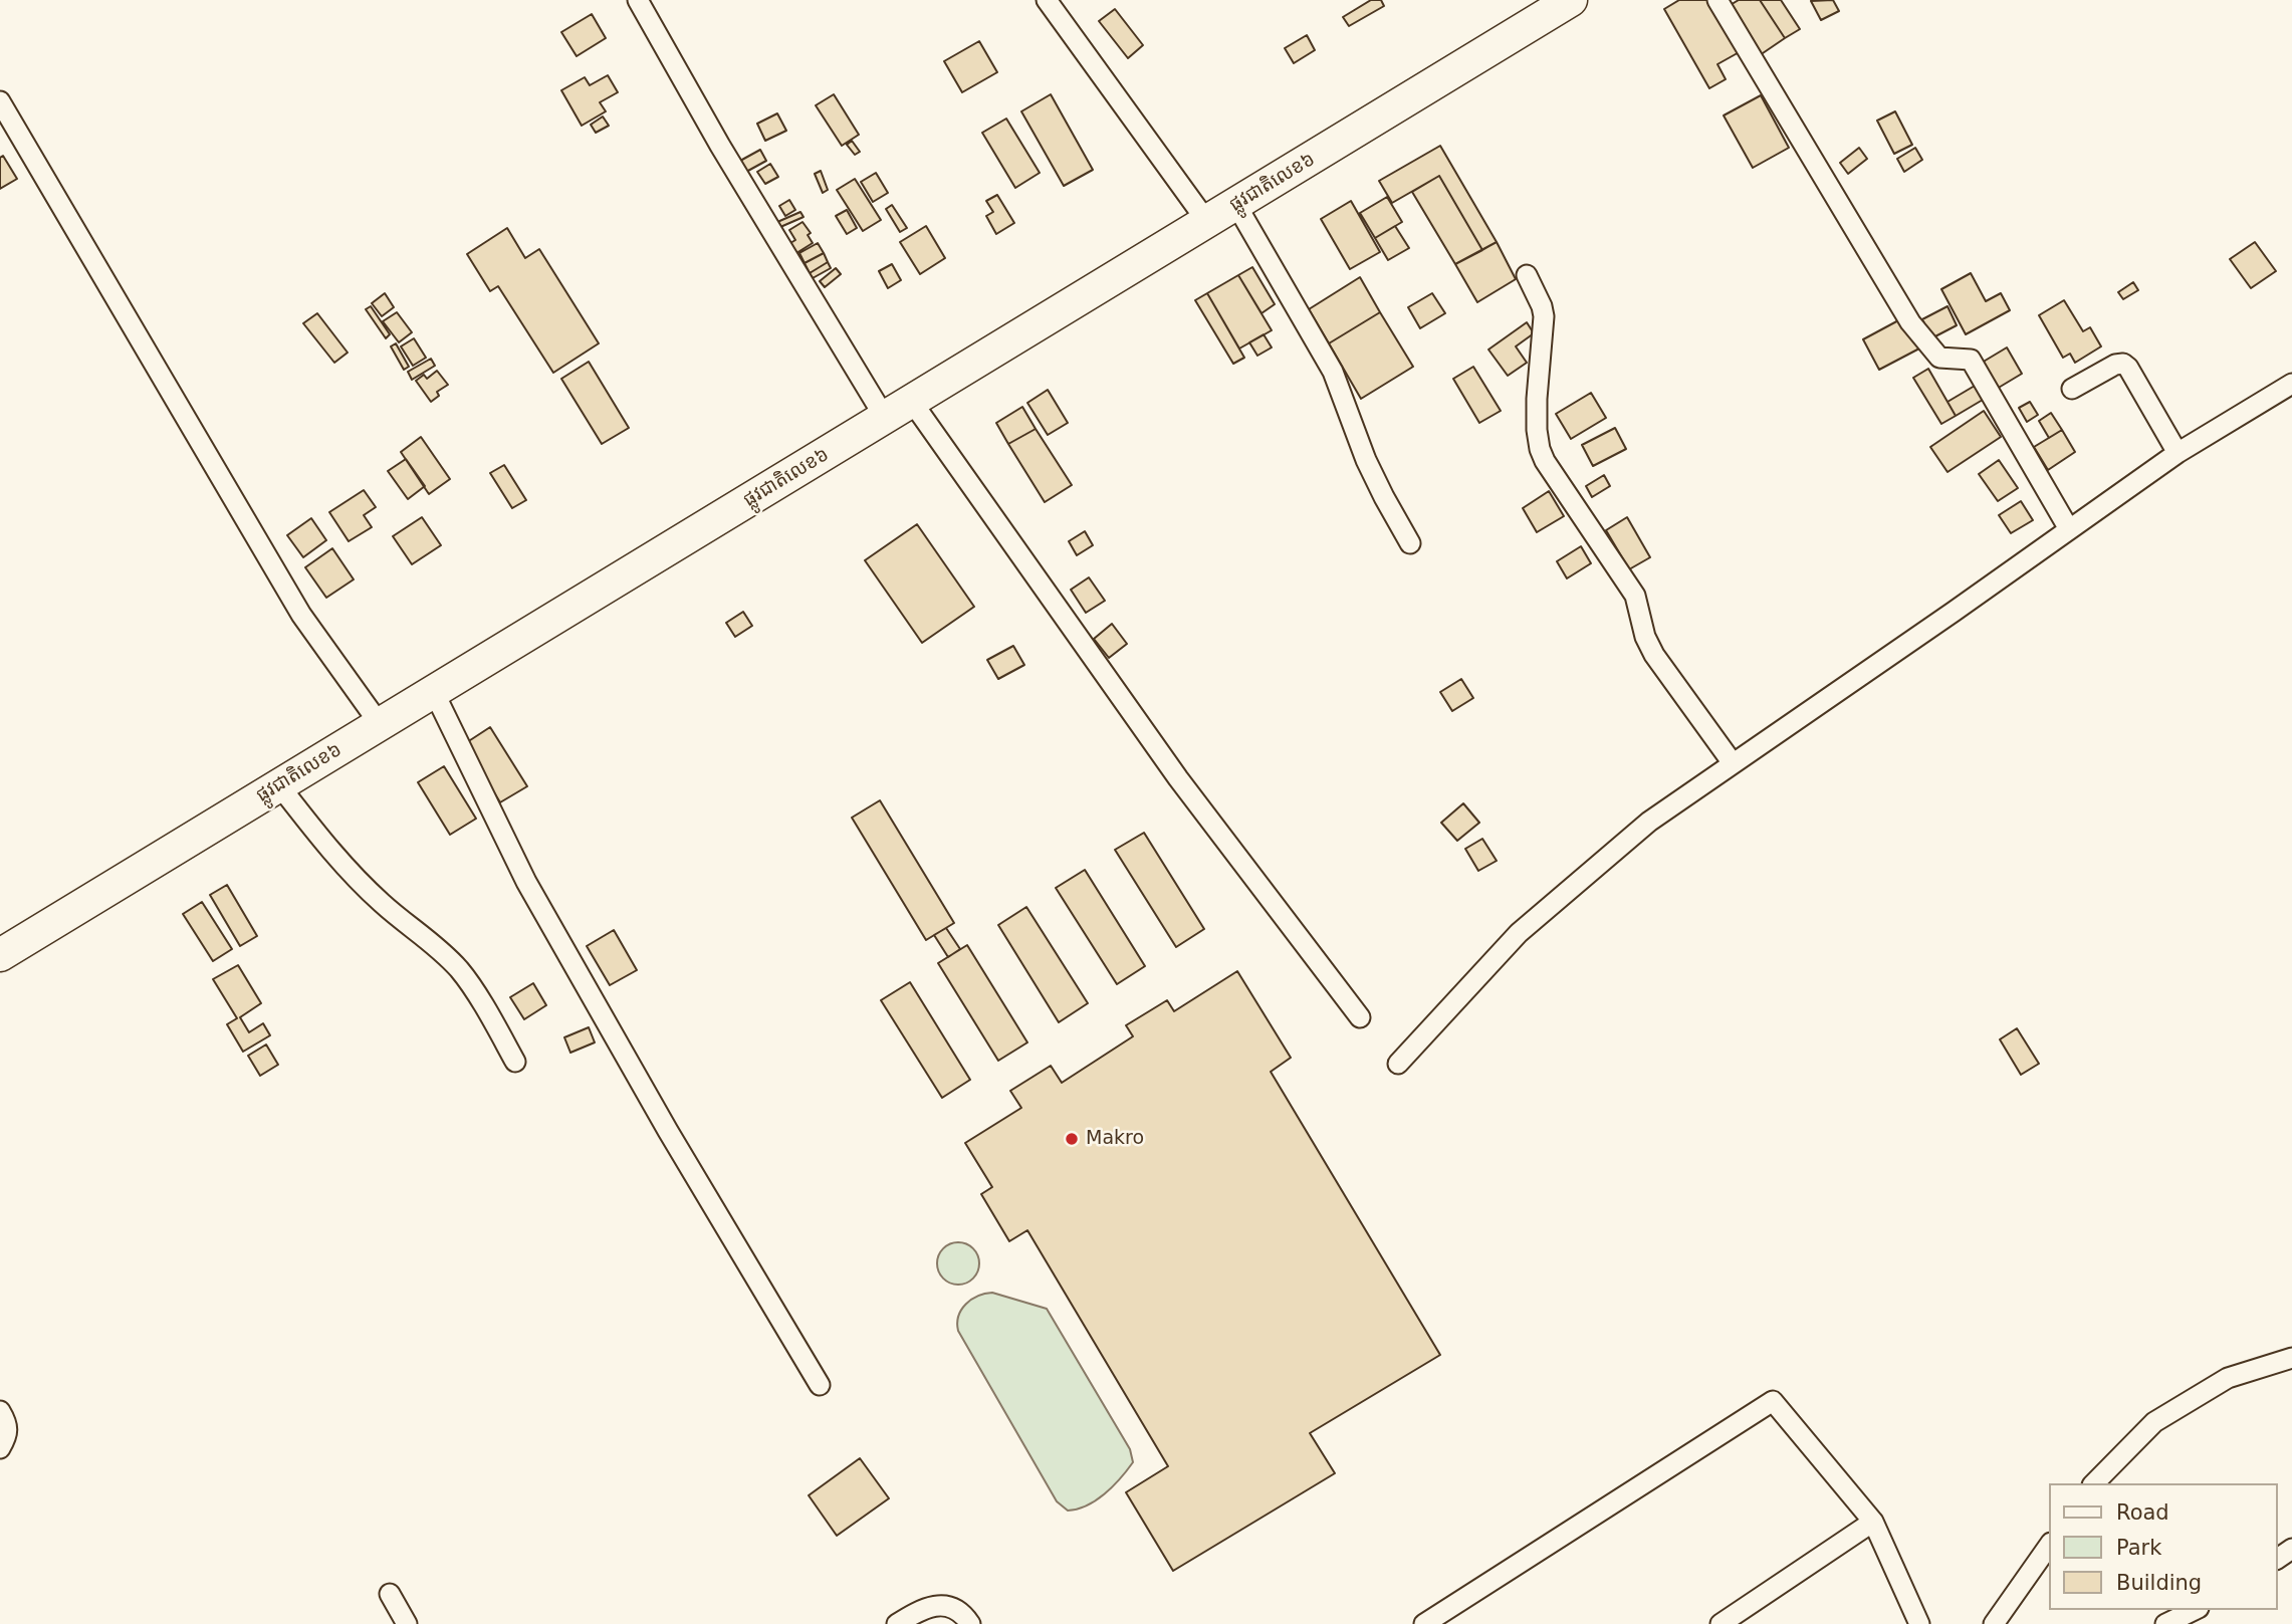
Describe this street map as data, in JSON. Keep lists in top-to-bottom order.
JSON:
{
  "streets": {
    "highway": ["ផ្លូវជាតិលេខ៦"]
  },
  "places": ["Makro"],
  "legend": ["Road", "Park", "Building"]
}
